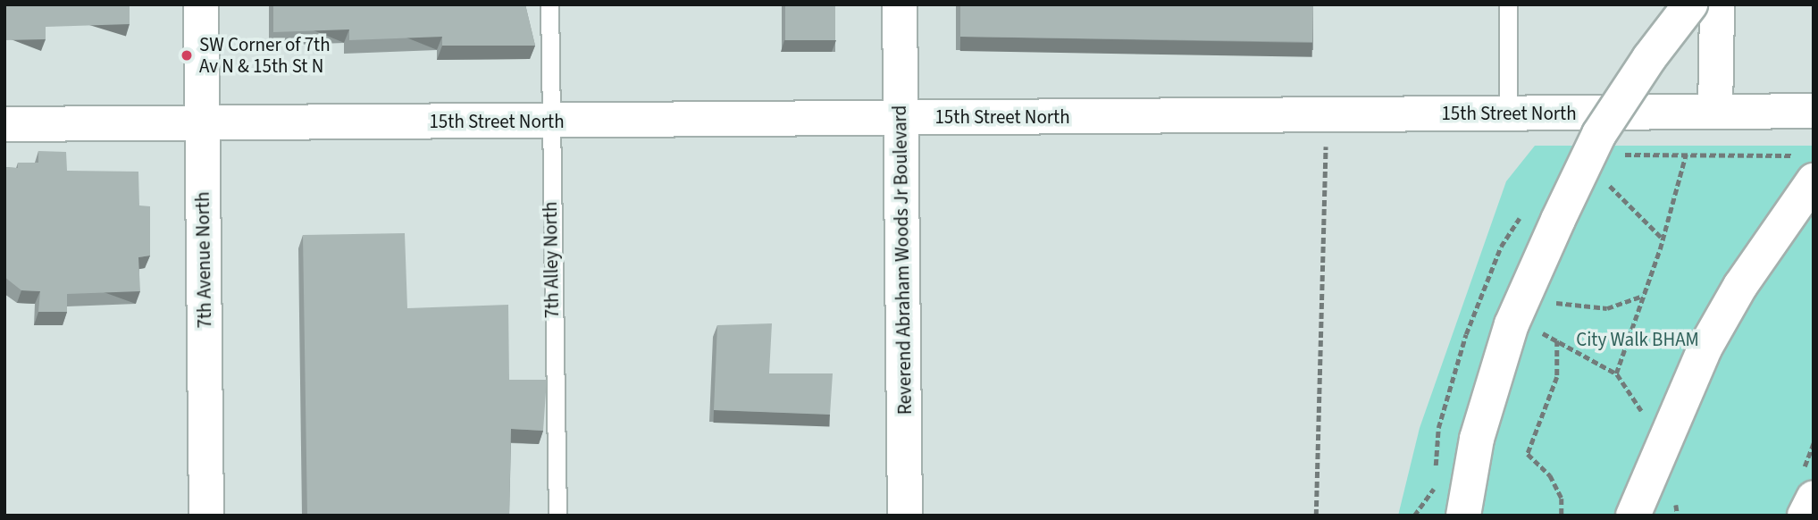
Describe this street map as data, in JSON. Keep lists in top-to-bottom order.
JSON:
{
  "streets": {
    "main road": ["15th Street North", "7th Avenue North", "Reverend Abraham Woods Jr Boulevard"],
    "lane": ["7th Alley North"]
  },
  "crossings": [
    ["15th Street North", "7th Avenue North"],
    ["15th Street North", "7th Alley North"],
    ["15th Street North", "Reverend Abraham Woods Jr Boulevard"]
  ],
  "parks": ["City Walk BHAM"],
  "places": ["SW Corner of 7th Av N & 15th St N"]
}
